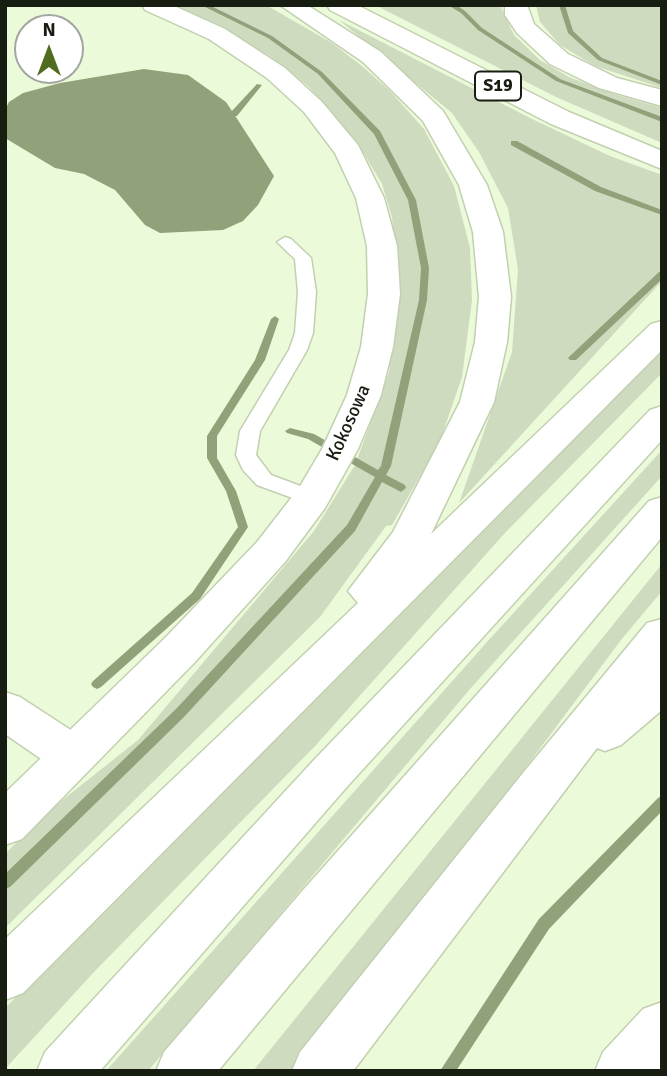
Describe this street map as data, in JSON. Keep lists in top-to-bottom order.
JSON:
{
  "streets": {
    "main road": ["S19", "Kokosowa"]
  },
  "north": "top"
}
